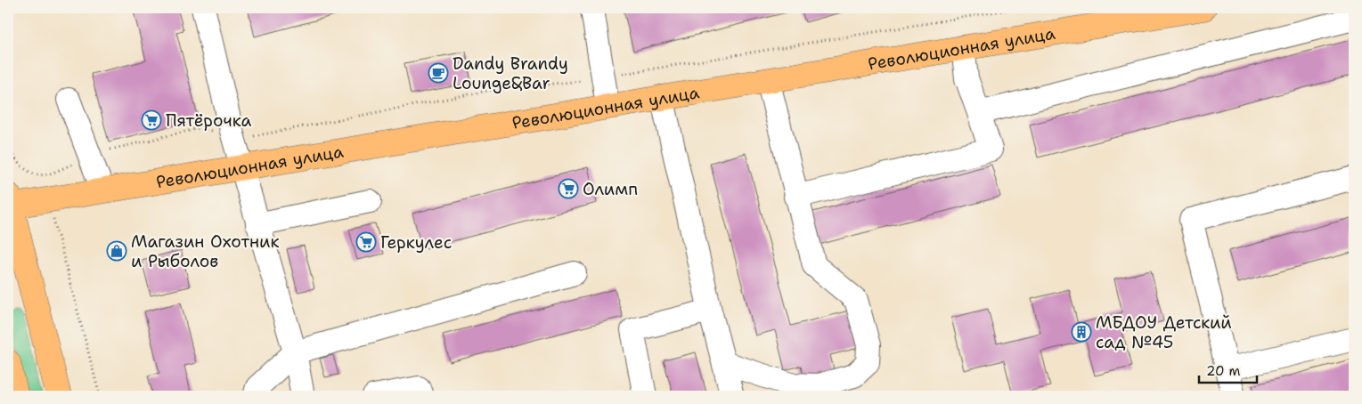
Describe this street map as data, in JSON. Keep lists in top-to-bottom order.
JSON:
{
  "streets": {
    "main road": ["Революционная улица"]
  },
  "places": {
    "cafe": ["Dandy Brandy Lounge&Bar"],
    "supermarket": ["Пятёрочка", "Олимп", "Геркулес"],
    "shop": ["Магазин Охотник и Рыболов"],
    "building": ["МБДОУ Детский сад №45"]
  },
  "scale_bar": "20 m"
}
